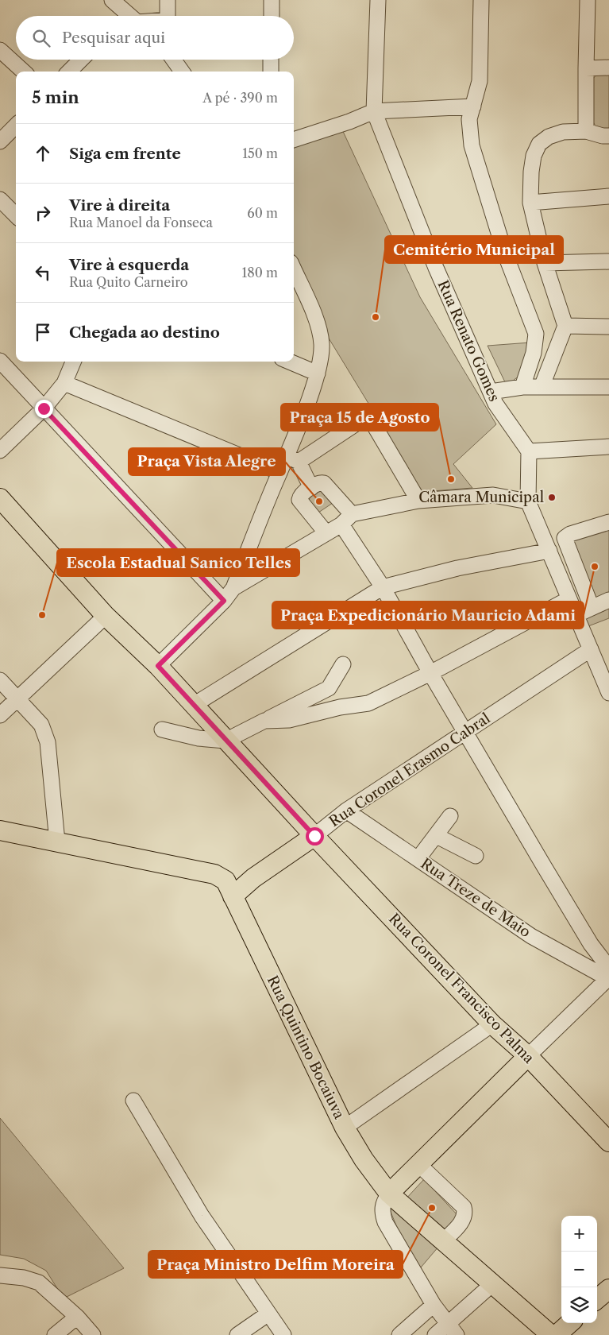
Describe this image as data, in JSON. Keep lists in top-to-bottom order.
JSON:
{
  "streets": {
    "main road": ["Rua Coronel Erasmo Cabral", "Rua Coronel Francisco Palma", "Rua Quintino Bocaiuva"],
    "street": ["Rua Renato Gomes", "Rua Treze de Maio"]
  },
  "crossings": [
    ["Rua Coronel Erasmo Cabral", "Rua Treze de Maio"],
    ["Rua Coronel Erasmo Cabral", "Rua Coronel Francisco Palma"],
    ["Rua Coronel Erasmo Cabral", "Rua Quintino Bocaiuva"]
  ],
  "places": [
    "Cemitério Municipal",
    "Praça 15 de Agosto",
    "Câmara Municipal",
    "Praça Vista Alegre",
    "Praça Expedicionário Mauricio Adami",
    "Escola Estadual Sanico Telles",
    "Praça Ministro Delfim Moreira"
  ],
  "page": {
    "search": "Pesquisar aqui",
    "heading": ["5 min", "A pé · 390 m"],
    "list": [
      ["Siga em frente", "150 m"],
      ["Vire à direita", "Rua Manoel da Fonseca", "60 m"],
      ["Vire à esquerda", "Rua Quito Carneiro", "180 m"],
      "Chegada ao destino"
    ],
    "map_buttons": ["+", "−"]
  }
}
